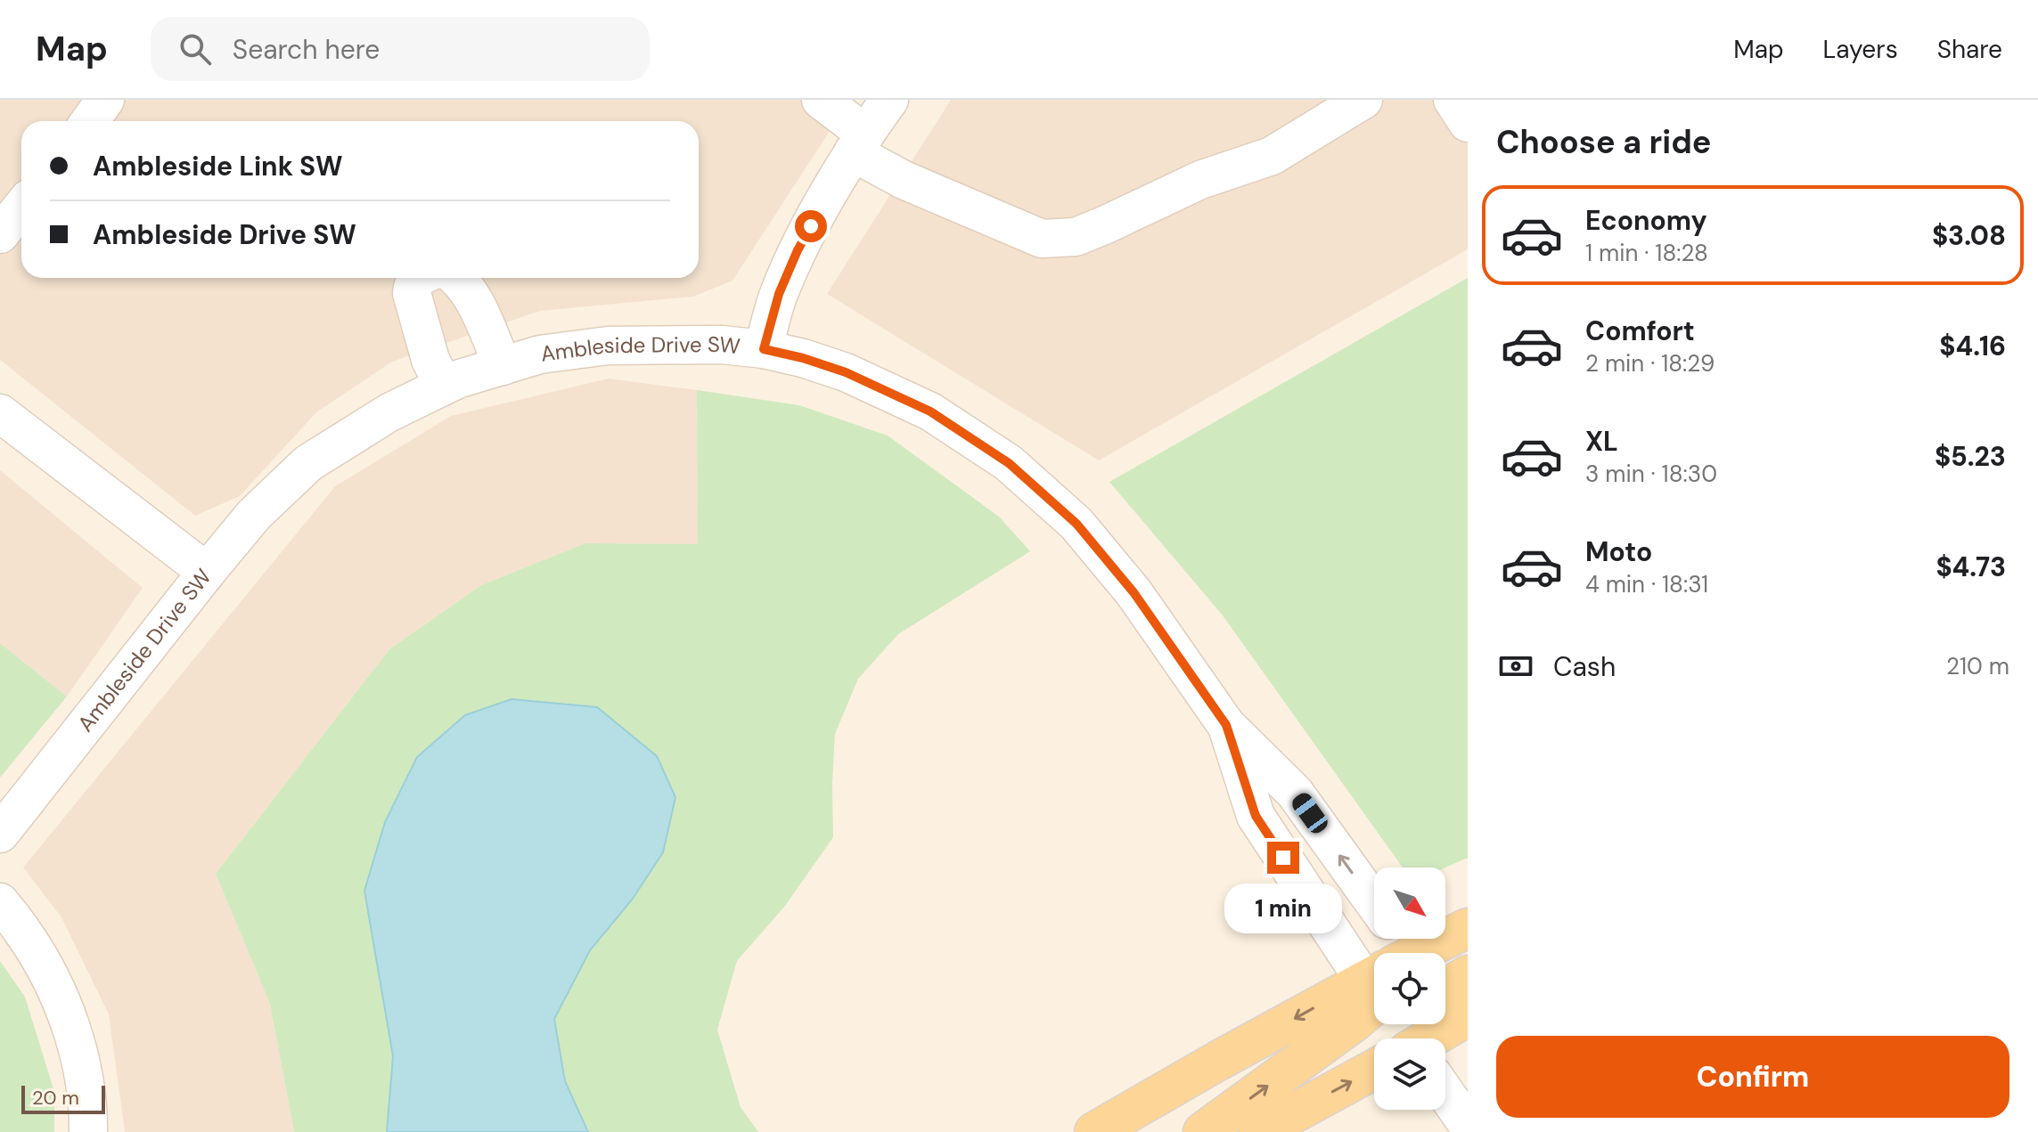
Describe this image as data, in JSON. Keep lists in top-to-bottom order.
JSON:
{
  "streets": {
    "street": ["Ambleside Drive SW"]
  },
  "scale_bar": "20 m",
  "north": "bottom right",
  "page": {
    "header": "Map",
    "search": "Search here",
    "nav": ["Map", "Layers", "Share"],
    "heading": "Choose a ride",
    "banner": ["Ambleside Link SW", "Ambleside Drive SW"],
    "list": [
      {
        "name": "Economy",
        "note": "1 min · 18:28",
        "value": "$3.08"
      },
      {
        "name": "Comfort",
        "note": "2 min · 18:29",
        "value": "$4.16"
      },
      {
        "name": "XL",
        "note": "3 min · 18:30",
        "value": "$5.23"
      },
      {
        "name": "Moto",
        "note": "4 min · 18:31",
        "value": "$4.73"
      }
    ],
    "pay": ["Cash", "210 m"],
    "bubble": "1 min",
    "buttons": "Confirm",
    "scale": "20 m"
  }
}
